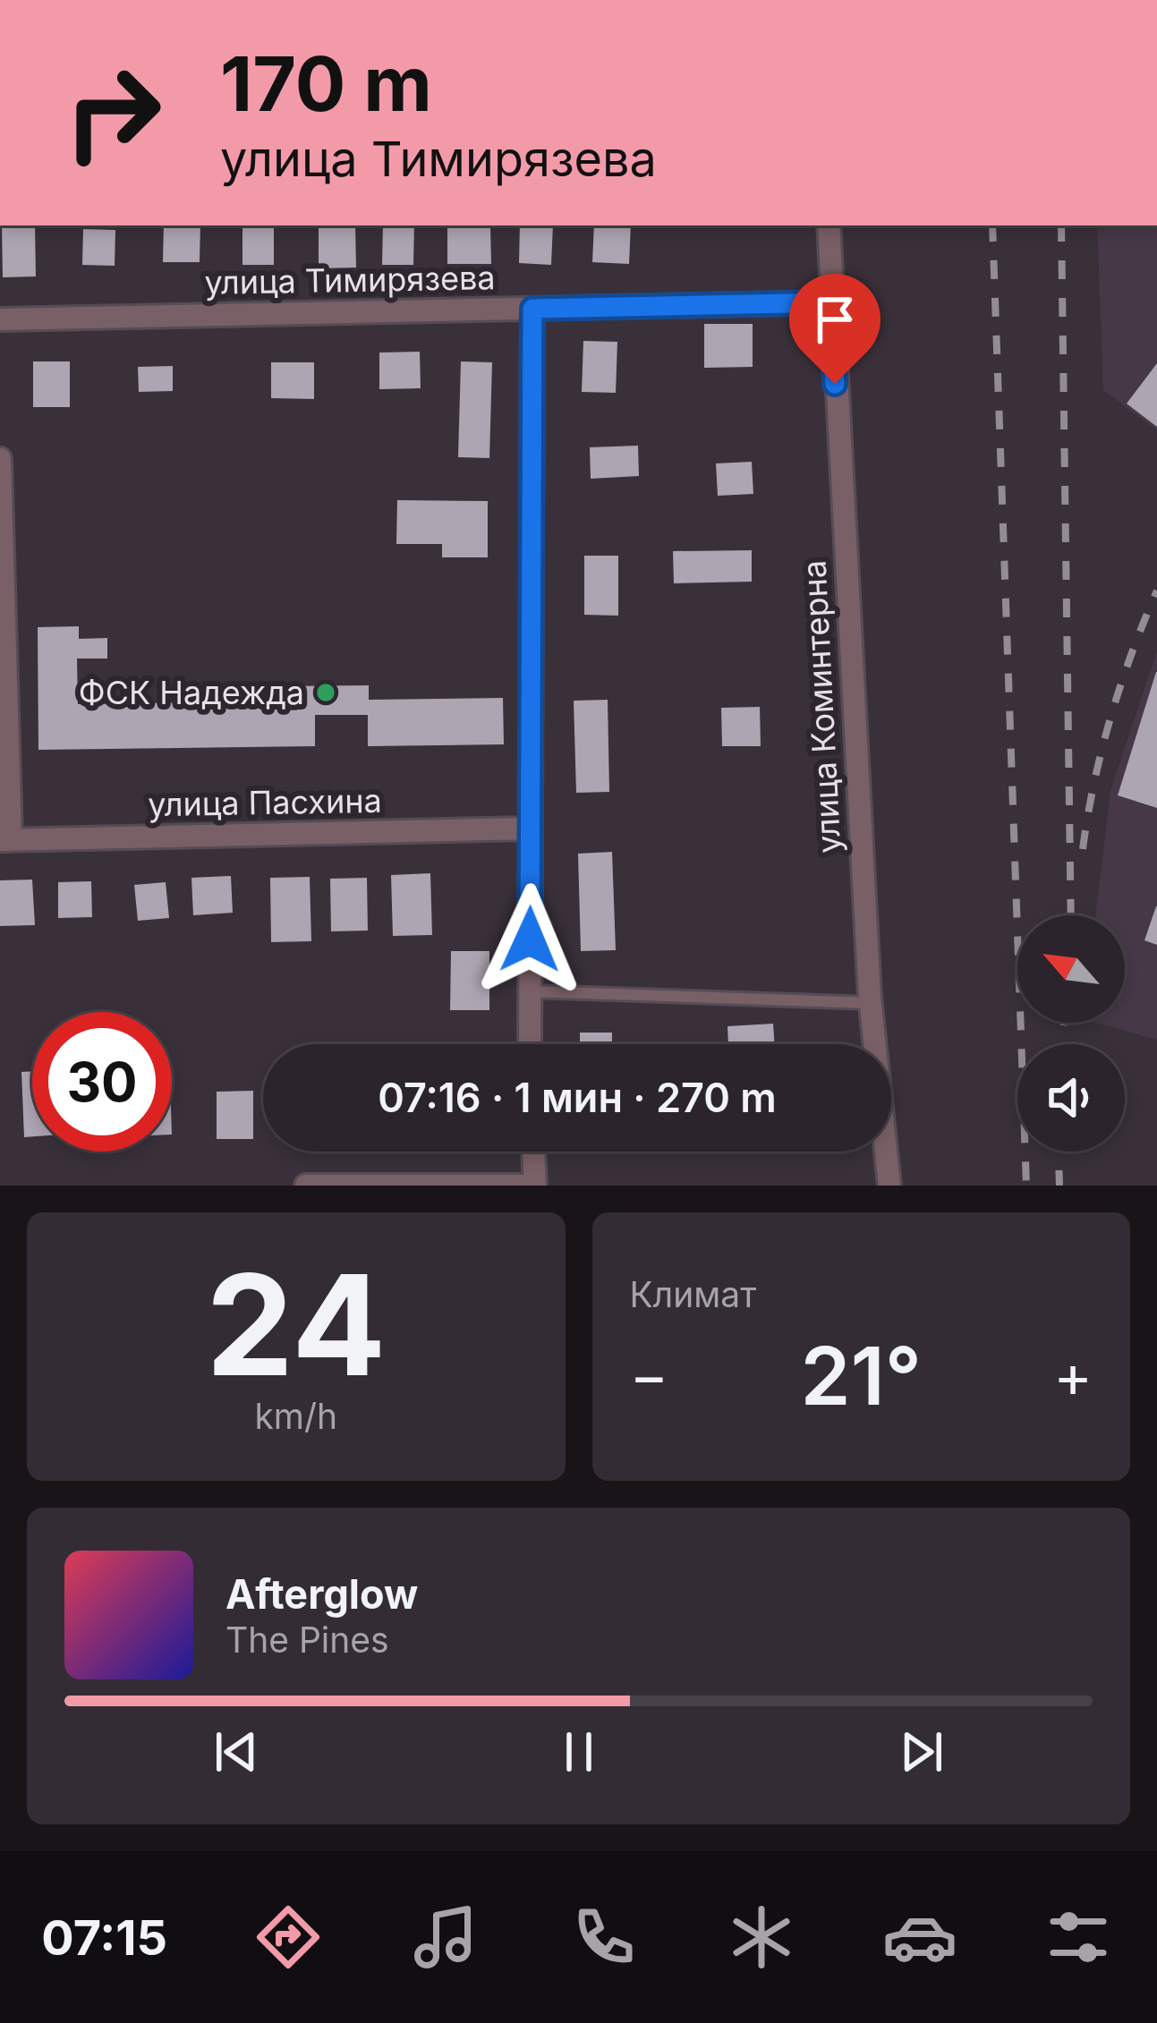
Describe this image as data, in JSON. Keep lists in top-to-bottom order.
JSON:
{
  "streets": {
    "street": ["улица Тимирязева", "улица Коминтерна", "улица Пасхина"]
  },
  "crossings": [
    ["улица Тимирязева", "улица Коминтерна"]
  ],
  "places": ["ФСК Надежда"],
  "north": "top left",
  "page": {
    "turn": ["170 m", "улица Тимирязева"],
    "limit": "30",
    "trip": "07:16 · 1 мин · 270 m",
    "tile": [
      ["24", "km/h"],
      "Климат"
    ],
    "heat": ["−", "21°", "+"],
    "song": ["Afterglow", "The Pines"],
    "tabs": "07:15"
  }
}
